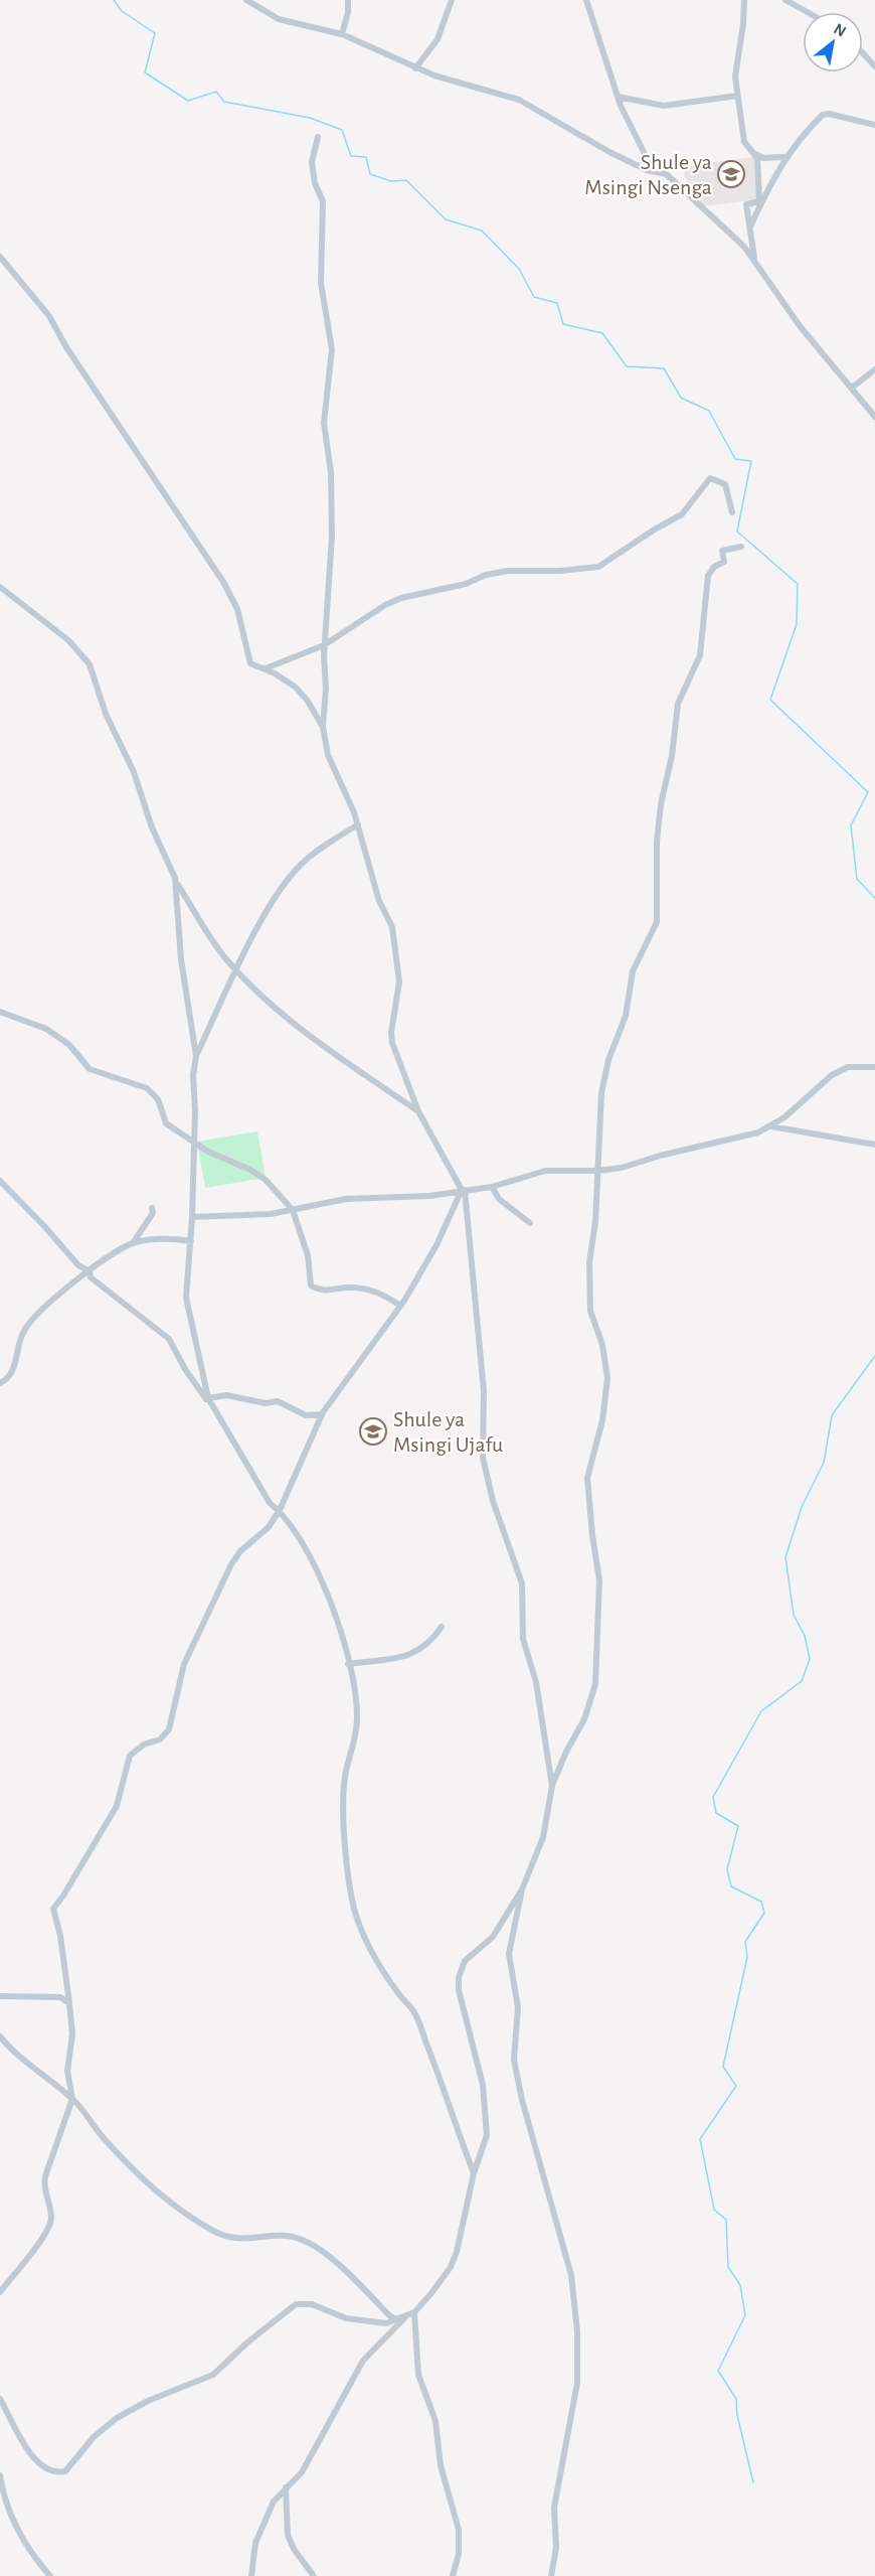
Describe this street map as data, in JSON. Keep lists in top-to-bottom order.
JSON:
{
  "places": {
    "school or university": ["Shule ya Msingi Nsenga", "Shule ya Msingi Ujafu"]
  },
  "north": "top right"
}
